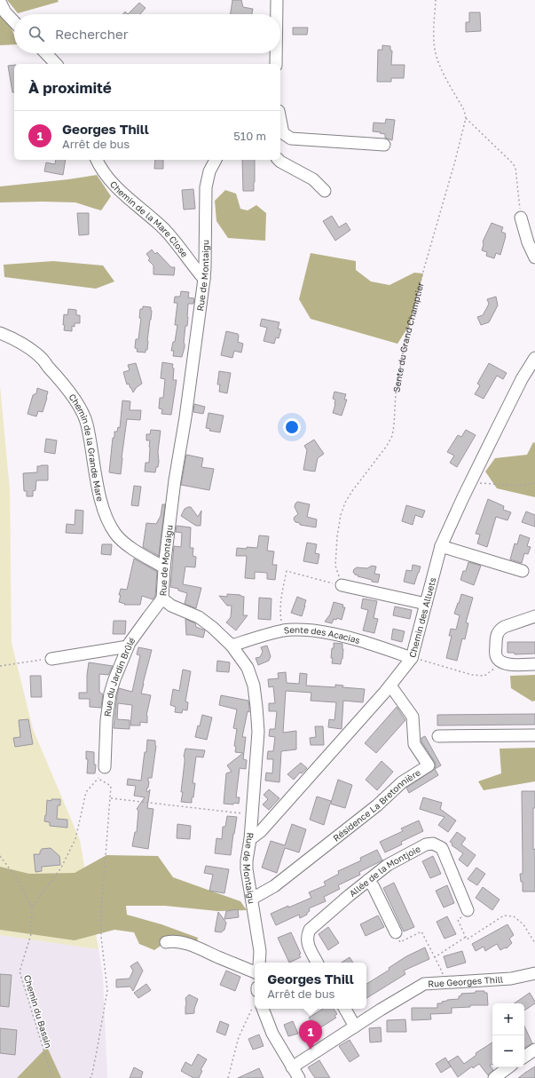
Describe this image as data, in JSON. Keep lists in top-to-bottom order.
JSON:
{
  "streets": {
    "street": [
      "Chemin de la Mare Close",
      "Rue de Montaigu",
      "Chemin de la Grande Mare",
      "Chemin des Alluets",
      "Sente des Acacias",
      "Rue du Jardin Brûlé",
      "Résidence La Bretonnière",
      "Allée de la Montjoie",
      "Rue Georges Thill"
    ],
    "path": ["Sente du Grand Champtier", "Chemin du Bassin"]
  },
  "crossings": [
    ["Chemin de la Mare Close", "Rue de Montaigu"],
    ["Rue de Montaigu", "Chemin de la Grande Mare"],
    ["Rue de Montaigu", "Chemin des Alluets"],
    ["Rue de Montaigu", "Sente des Acacias"],
    ["Rue de Montaigu", "Rue du Jardin Brûlé"],
    ["Rue de Montaigu", "Résidence La Bretonnière"],
    ["Chemin des Alluets", "Sente des Acacias"],
    ["Chemin des Alluets", "Résidence La Bretonnière"]
  ],
  "page": {
    "search": "Rechercher",
    "heading": "À proximité",
    "list": [
      {
        "mark": "1",
        "name": "Georges Thill",
        "note": "Arrêt de bus",
        "value": "510 m"
      }
    ],
    "popup": ["Georges Thill", "Arrêt de bus"],
    "map_buttons": ["+", "−"],
    "pins": "1"
  }
}
